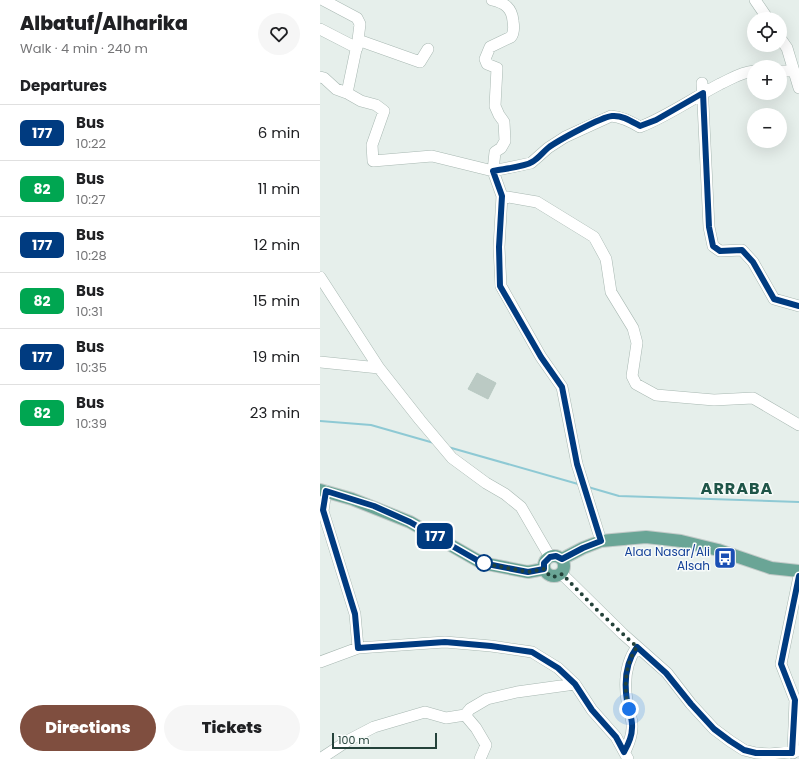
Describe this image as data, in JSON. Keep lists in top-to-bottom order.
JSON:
{
  "districts": ["ARRABA"],
  "places": {
    "bus stop": ["Alaa Nasar/Ali Alsah"]
  },
  "lines": ["bus line 177"],
  "scale_bar": "100 m",
  "page": {
    "heading": [
      ["Albatuf/Alharika", "Walk · 4 min · 240 m"],
      "Departures"
    ],
    "on_map": "177",
    "map_buttons": ["+", "−"],
    "list": [
      {
        "mark": "177",
        "name": "Bus",
        "note": "10:22",
        "value": "6 min"
      },
      {
        "mark": "82",
        "name": "Bus",
        "note": "10:27",
        "value": "11 min"
      },
      {
        "mark": "177",
        "name": "Bus",
        "note": "10:28",
        "value": "12 min"
      },
      {
        "mark": "82",
        "name": "Bus",
        "note": "10:31",
        "value": "15 min"
      },
      {
        "mark": "177",
        "name": "Bus",
        "note": "10:35",
        "value": "19 min"
      },
      {
        "mark": "82",
        "name": "Bus",
        "note": "10:39",
        "value": "23 min"
      }
    ],
    "buttons": ["Directions", "Tickets"],
    "scale": "100 m"
  }
}
